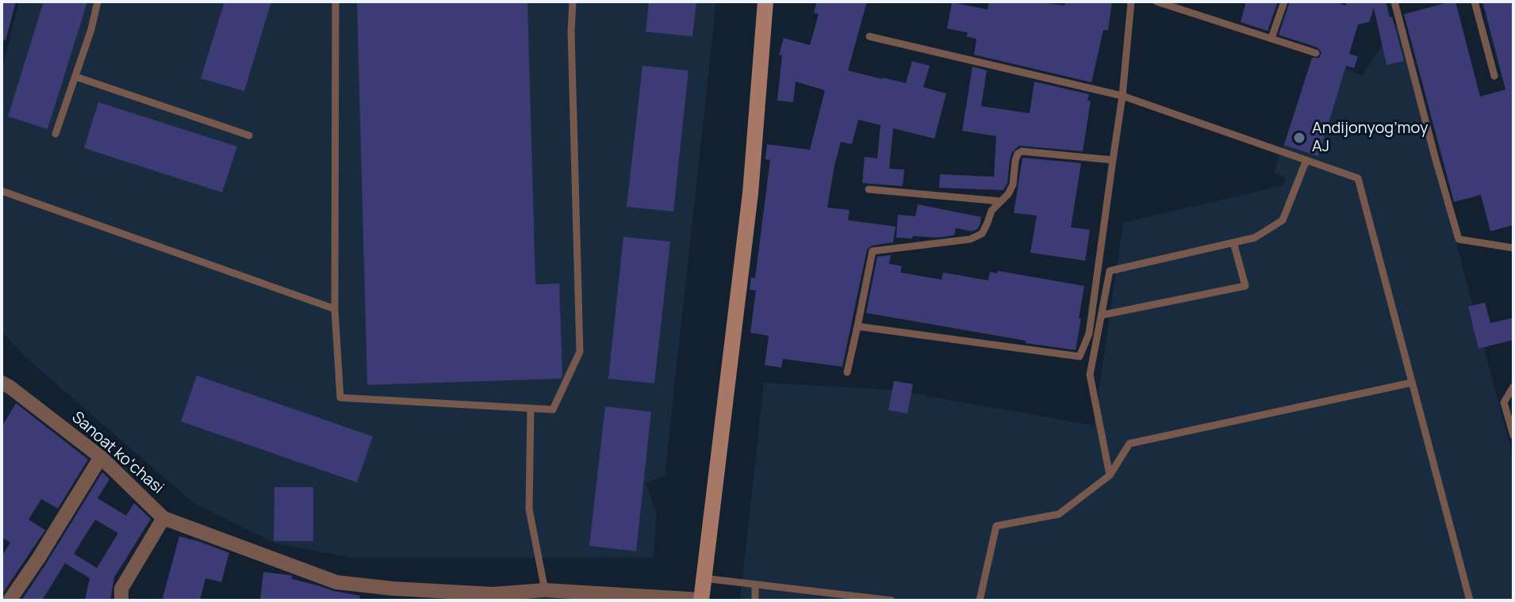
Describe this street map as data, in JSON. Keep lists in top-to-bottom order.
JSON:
{
  "streets": {
    "street": ["Sanoat koʻchasi"]
  },
  "places": ["Andijonyog’moy AJ"]
}
